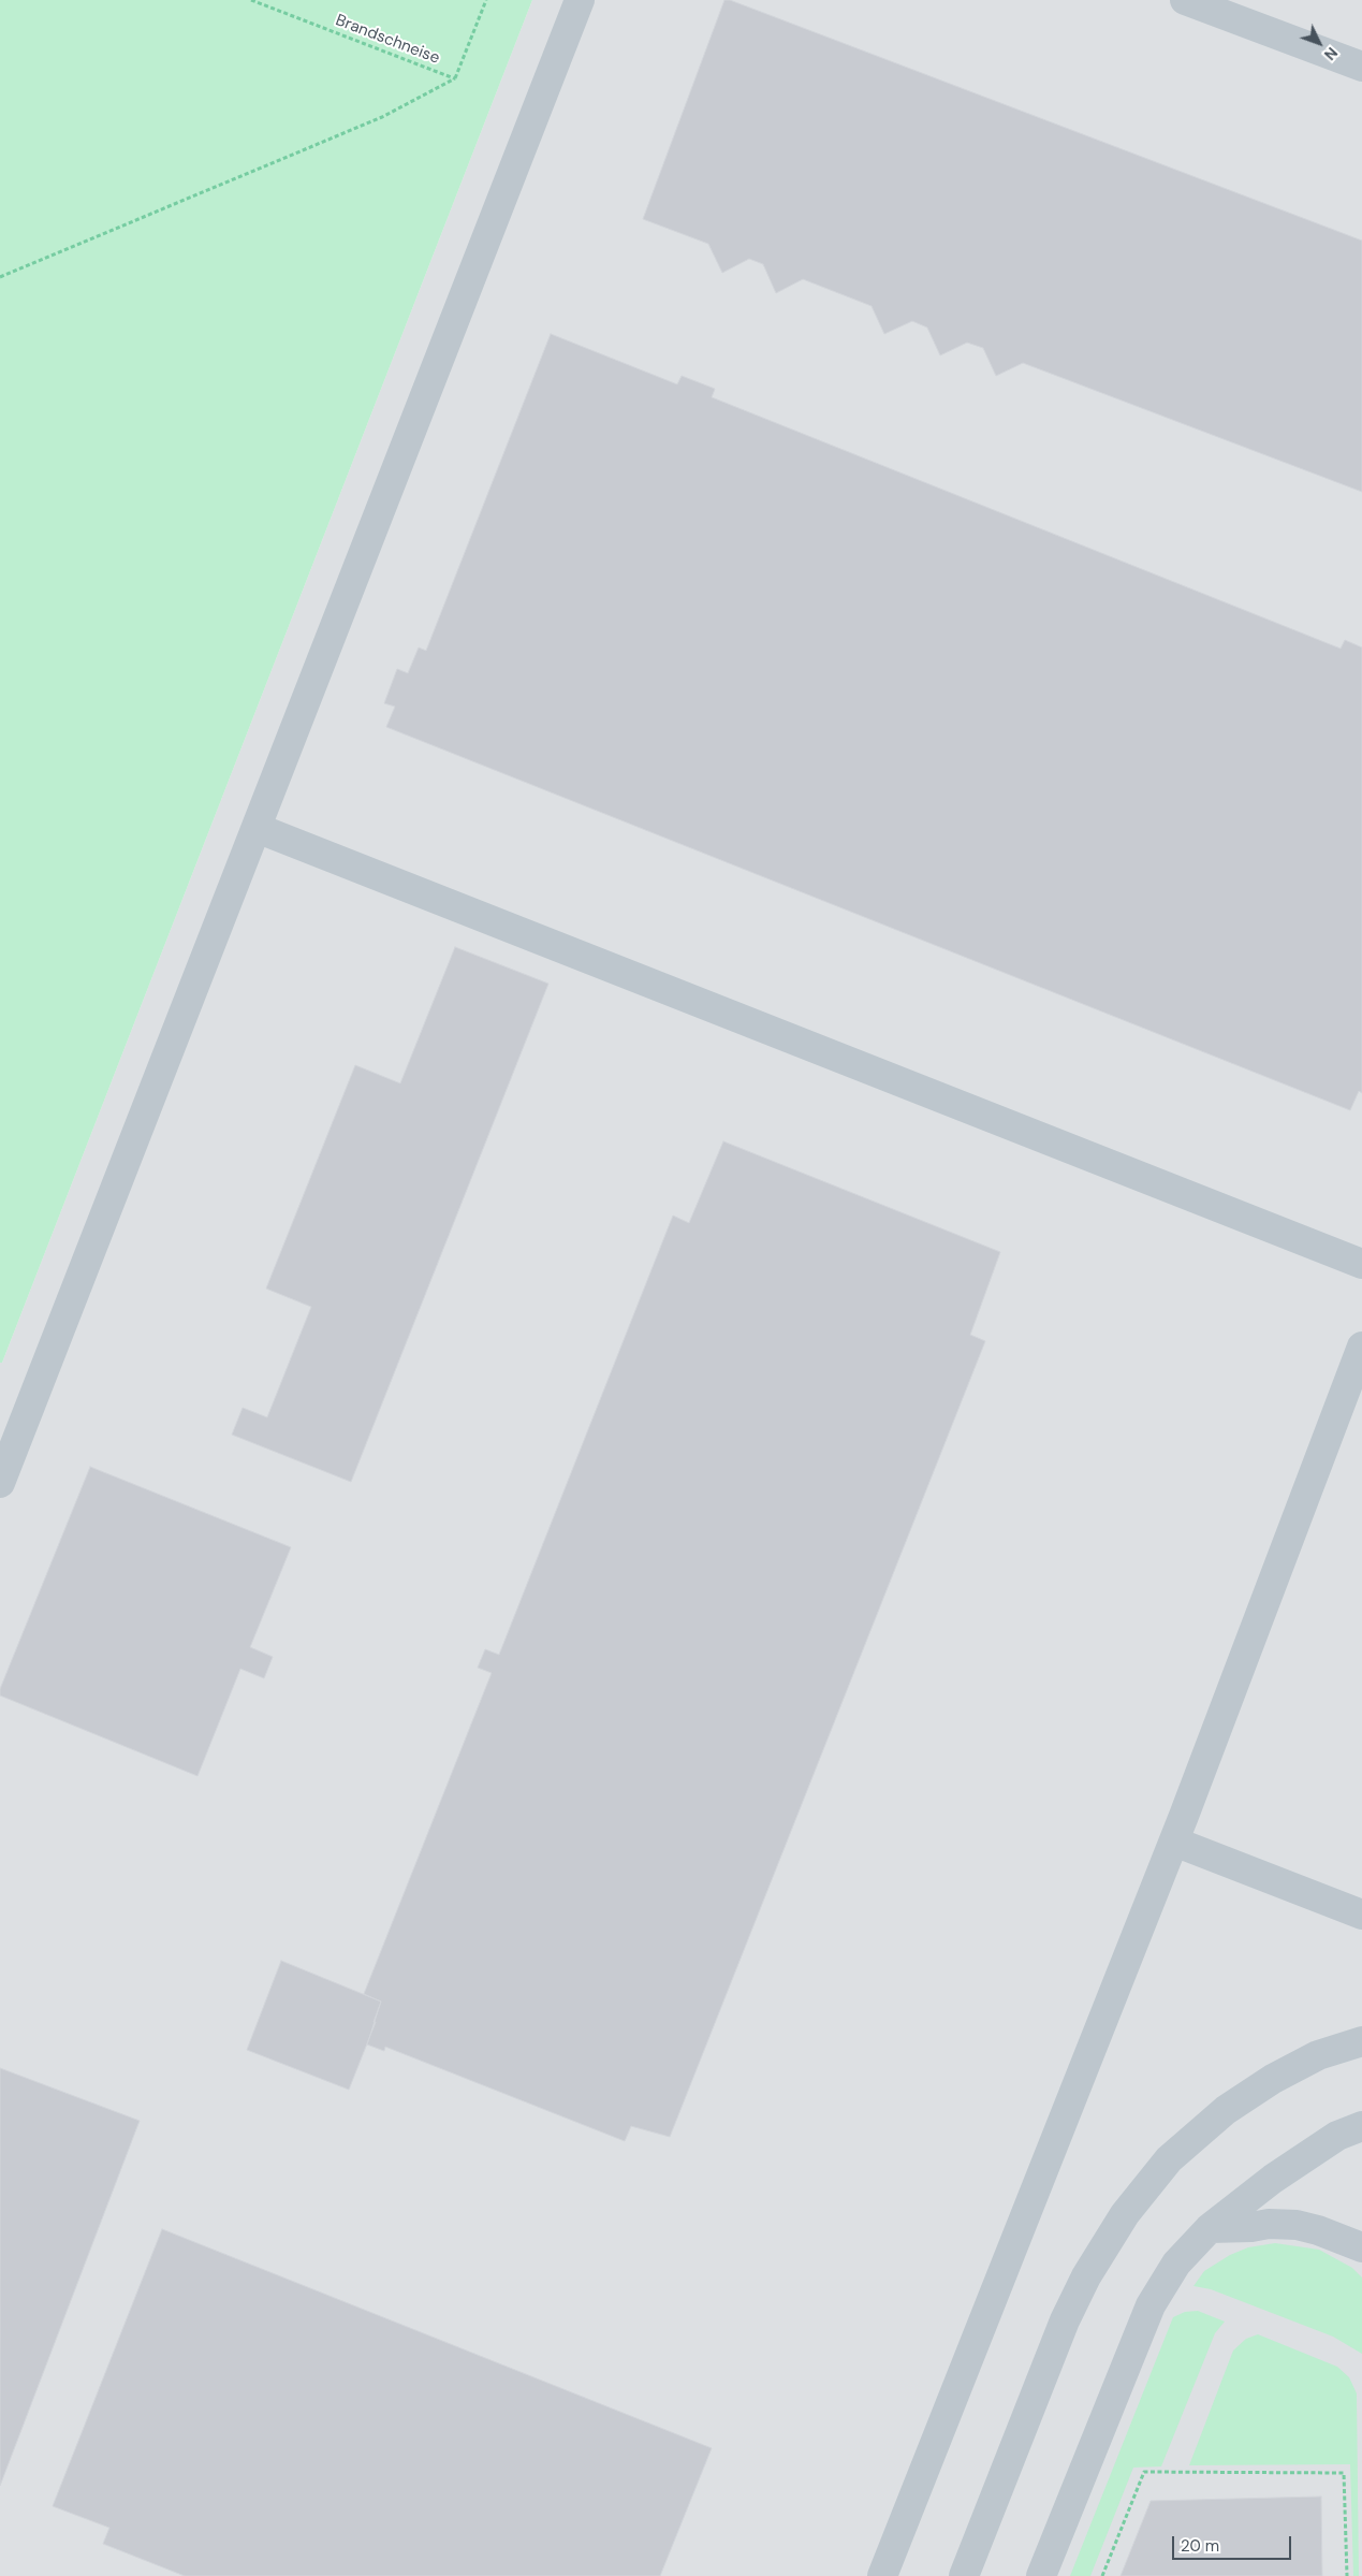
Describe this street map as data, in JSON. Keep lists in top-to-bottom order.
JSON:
{
  "streets": {
    "path": ["Brandschneise"]
  },
  "scale_bar": "20 m",
  "north": "bottom right"
}
